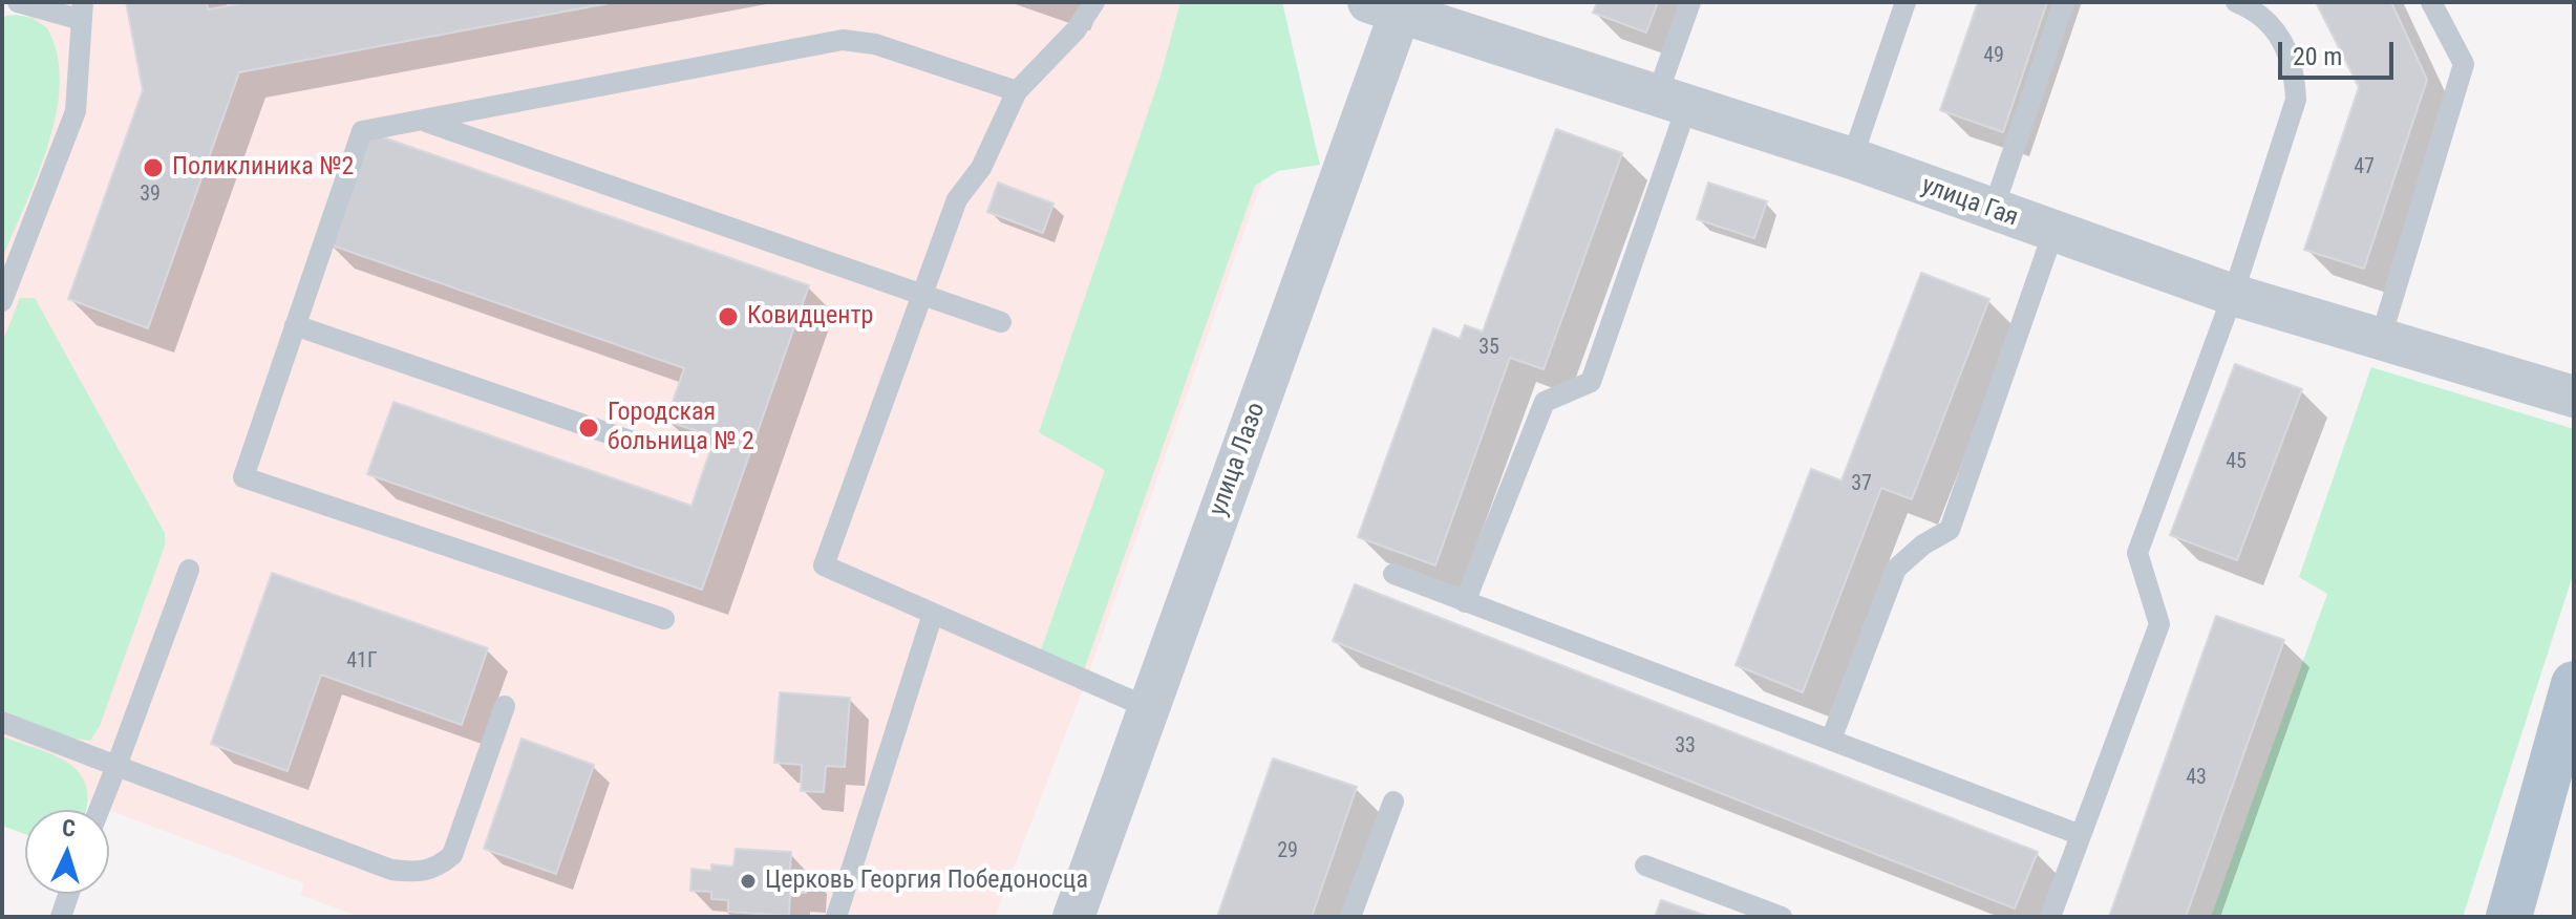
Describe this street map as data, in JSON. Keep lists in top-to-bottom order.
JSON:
{
  "streets": {
    "street": ["улица Гая", "улица Лазо"]
  },
  "crossings": [
    ["улица Гая", "улица Лазо"]
  ],
  "places": [
    "Поликлиника №2",
    "Ковидцентр",
    "Городская больница № 2",
    "Церковь Георгия Победоносца"
  ],
  "house_numbers": [
    "49",
    "47",
    "39",
    "35",
    "45",
    "37",
    "41Г",
    "33",
    "43",
    "29"
  ],
  "scale_bar": "20 m",
  "north": "top"
}
